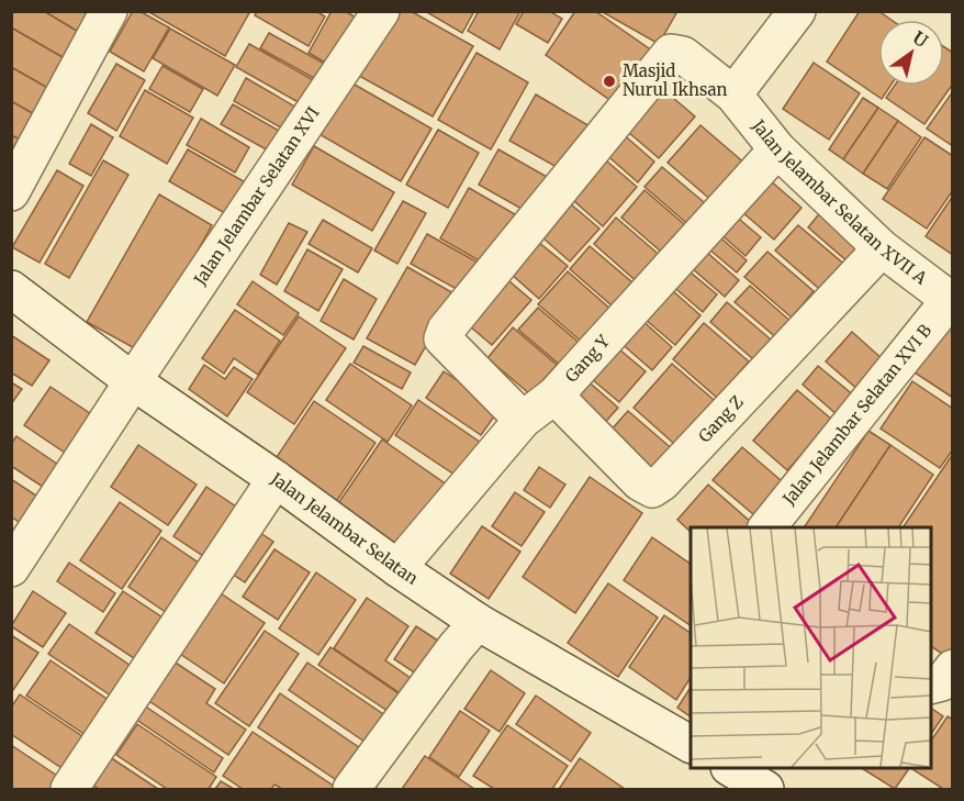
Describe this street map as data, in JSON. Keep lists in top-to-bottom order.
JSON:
{
  "streets": {
    "street": [
      "Jalan Jelambar Selatan XVI",
      "Jalan Jelambar Selatan XVII A",
      "Gang Y",
      "Jalan Jelambar Selatan XVI B",
      "Gang Z",
      "Jalan Jelambar Selatan"
    ]
  },
  "crossings": [
    ["Jalan Jelambar Selatan XVI", "Jalan Jelambar Selatan"],
    ["Jalan Jelambar Selatan XVII A", "Gang Y"],
    ["Jalan Jelambar Selatan XVII A", "Jalan Jelambar Selatan XVI B"],
    ["Jalan Jelambar Selatan XVII A", "Gang Z"],
    ["Gang Y", "Gang Z"],
    ["Gang Y", "Jalan Jelambar Selatan"]
  ],
  "places": ["Masjid Nurul Ikhsan"],
  "north": "top right"
}
